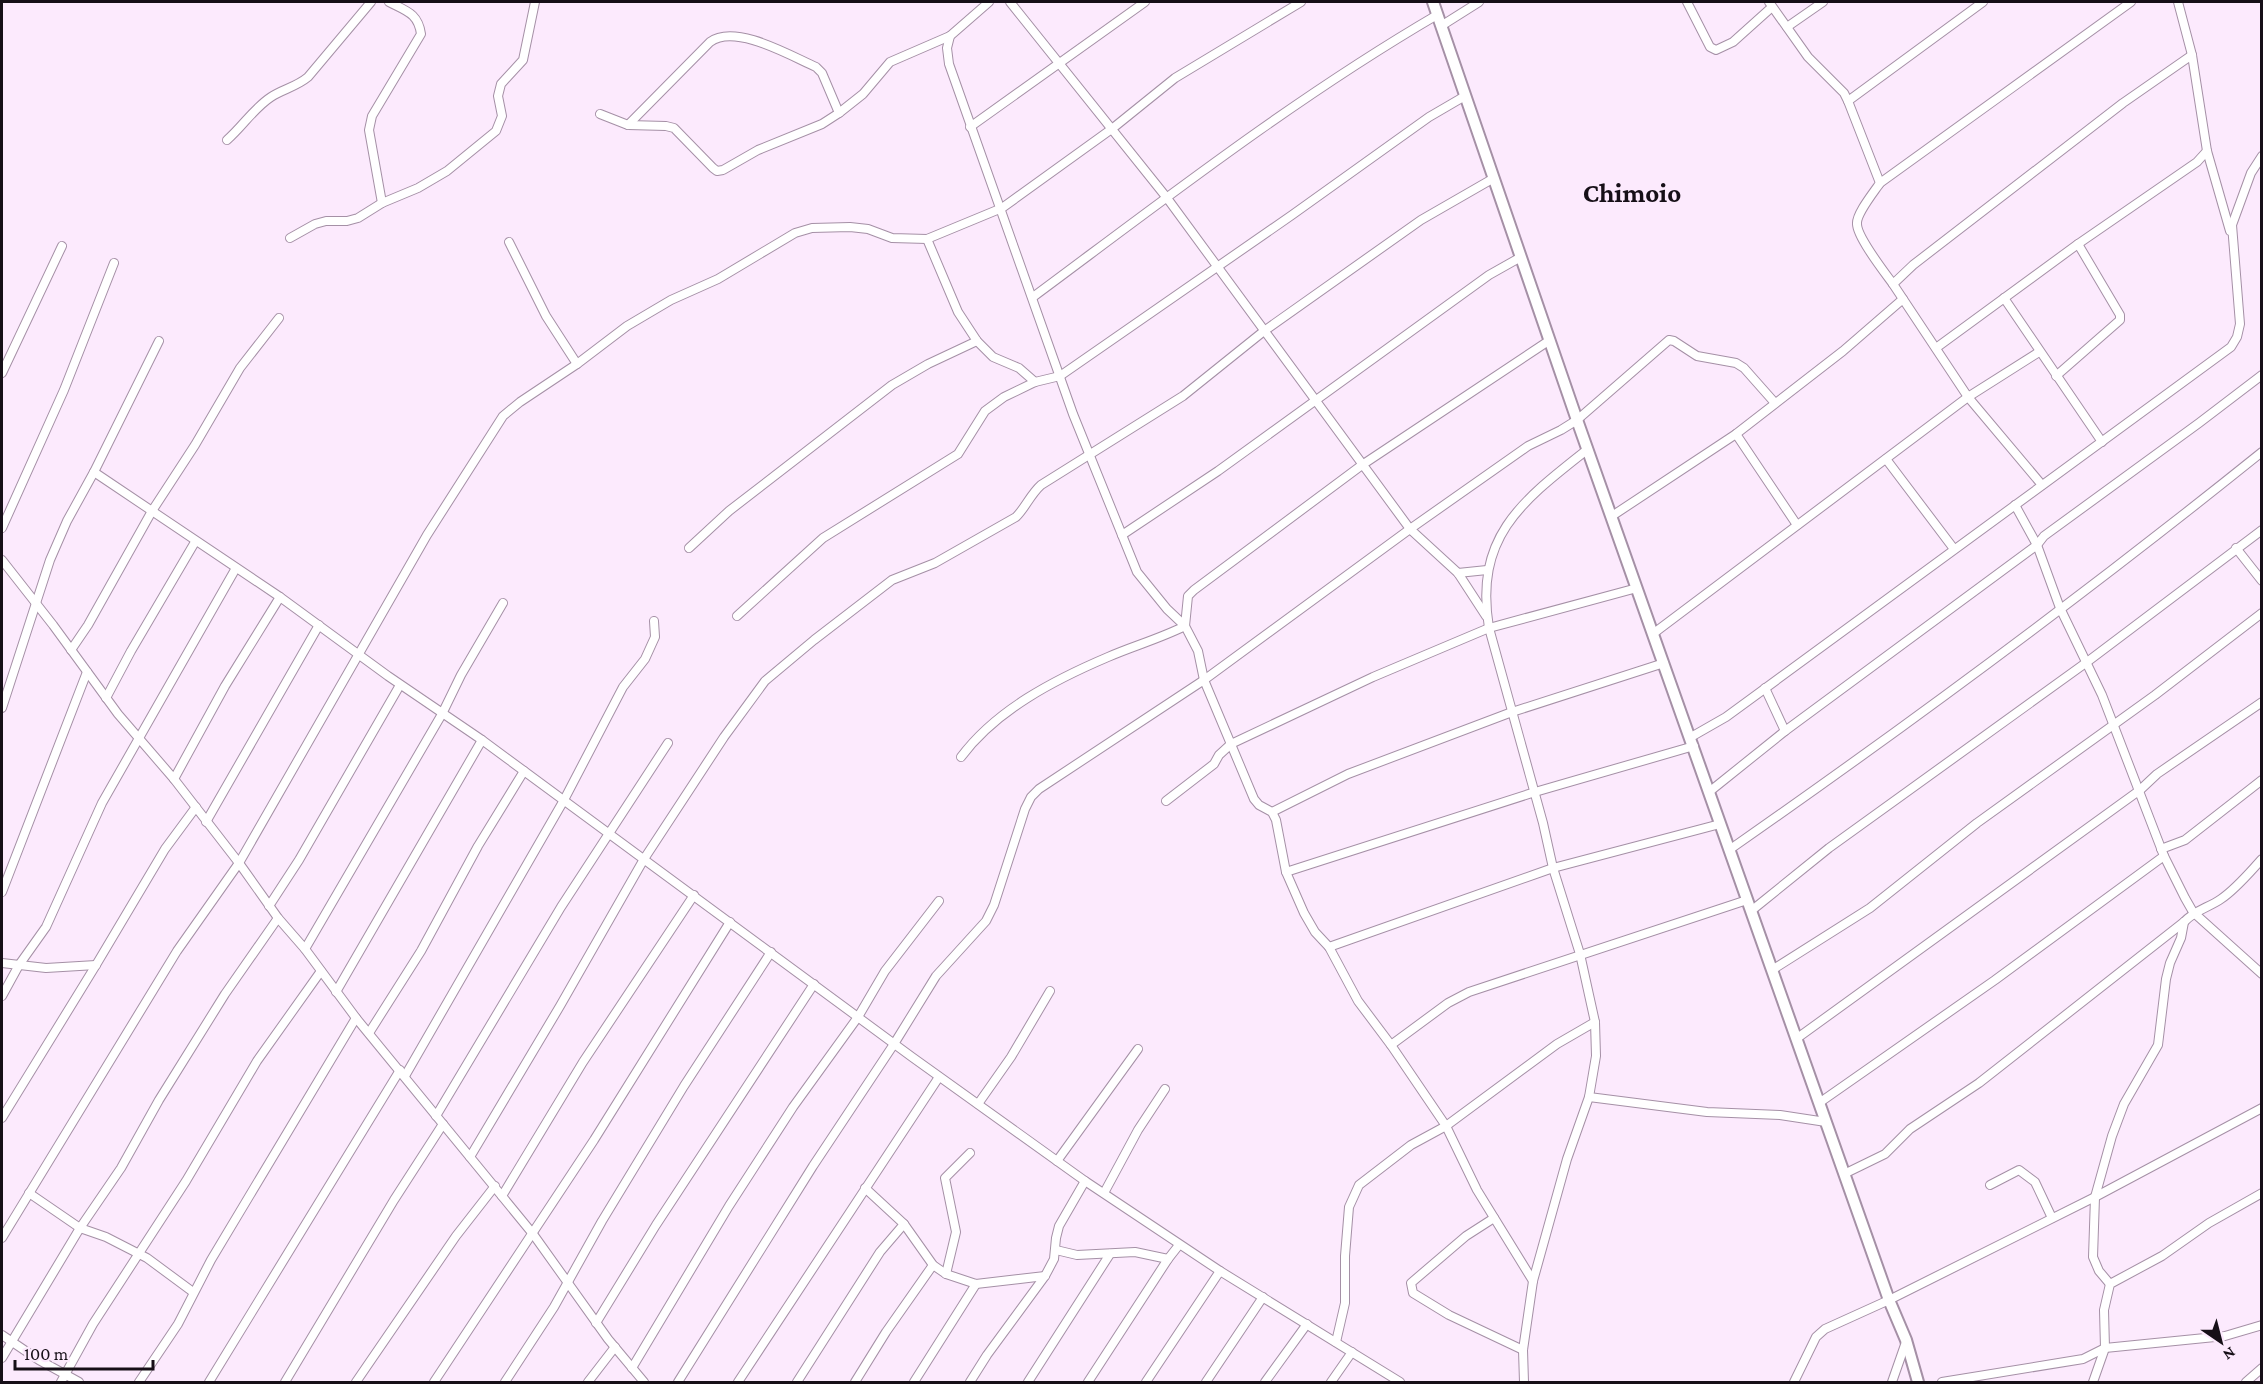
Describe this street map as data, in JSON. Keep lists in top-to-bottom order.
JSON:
{
  "districts": ["Chimoio"],
  "scale_bar": "100 m",
  "north": "bottom right"
}
